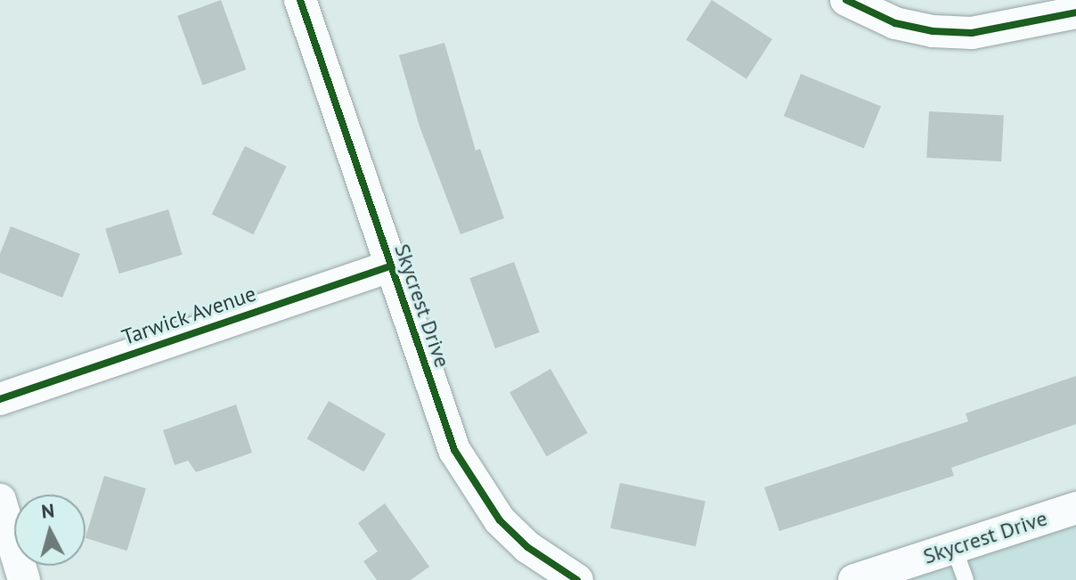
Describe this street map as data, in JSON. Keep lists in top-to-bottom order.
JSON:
{
  "streets": {
    "street": ["Skycrest Drive", "Tarwick Avenue"]
  },
  "crossings": [
    ["Skycrest Drive", "Tarwick Avenue"]
  ],
  "north": "top"
}
